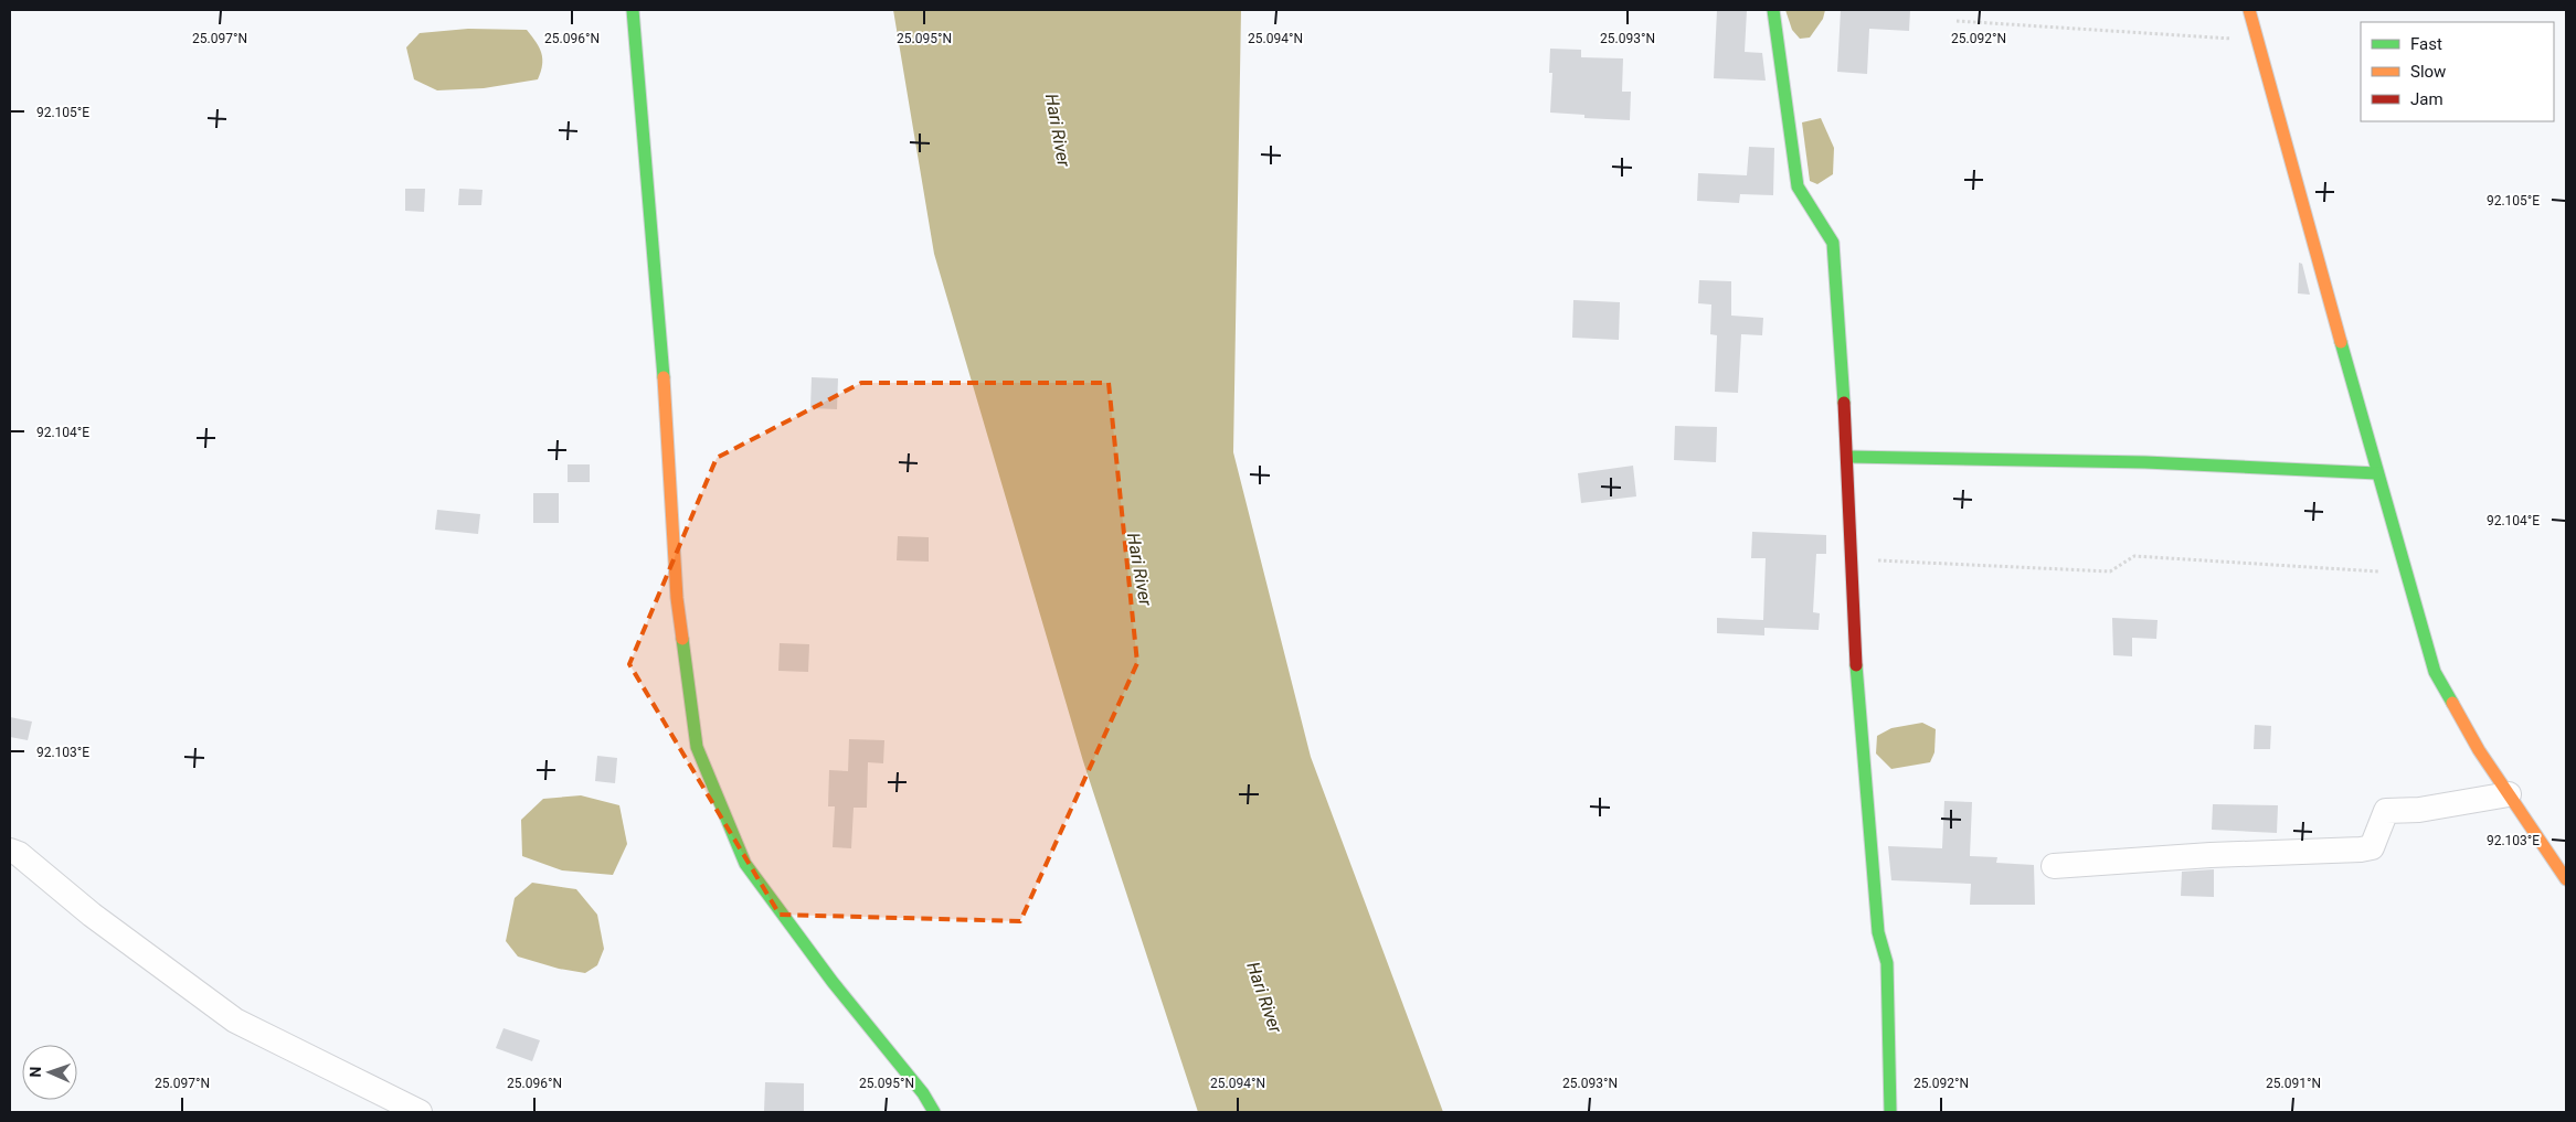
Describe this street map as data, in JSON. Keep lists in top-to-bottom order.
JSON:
{
  "water": ["Hari River"],
  "legend": ["Fast", "Slow", "Jam"],
  "north": "left",
  "coordinates": [
    "25.097°N",
    "25.096°N",
    "25.095°N",
    "25.094°N",
    "25.093°N",
    "25.092°N",
    "92.105°E",
    "92.104°E",
    "92.103°E",
    "25.091°N"
  ]
}
